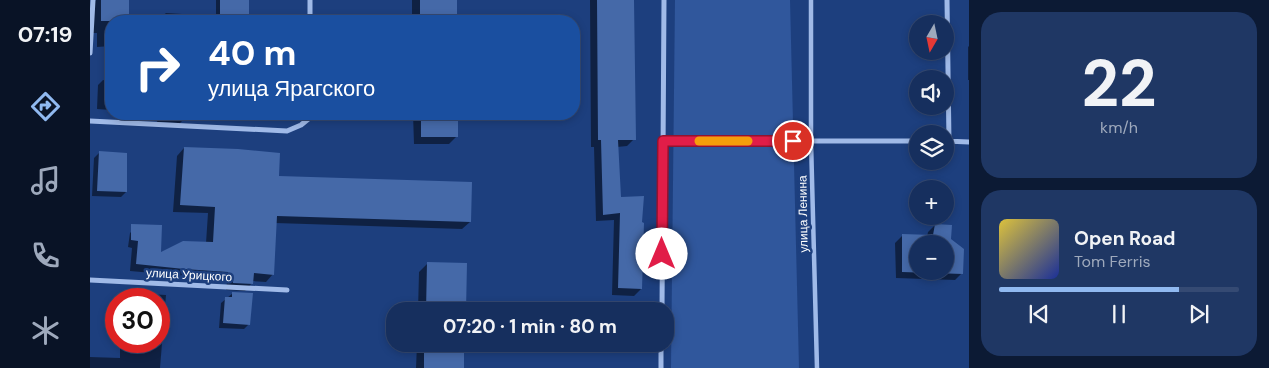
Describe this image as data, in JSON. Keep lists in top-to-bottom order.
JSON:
{
  "streets": {
    "street": ["улица Ленина", "улица Урицкого"]
  },
  "north": "bottom",
  "page": {
    "tabs": "07:19",
    "tile": ["22", "km/h"],
    "map_buttons": ["+", "−"],
    "turn": ["40 m", "улица Ярагского"],
    "song": ["Open Road", "Tom Ferris"],
    "limit": "30",
    "trip": "07:20 · 1 min · 80 m"
  }
}
